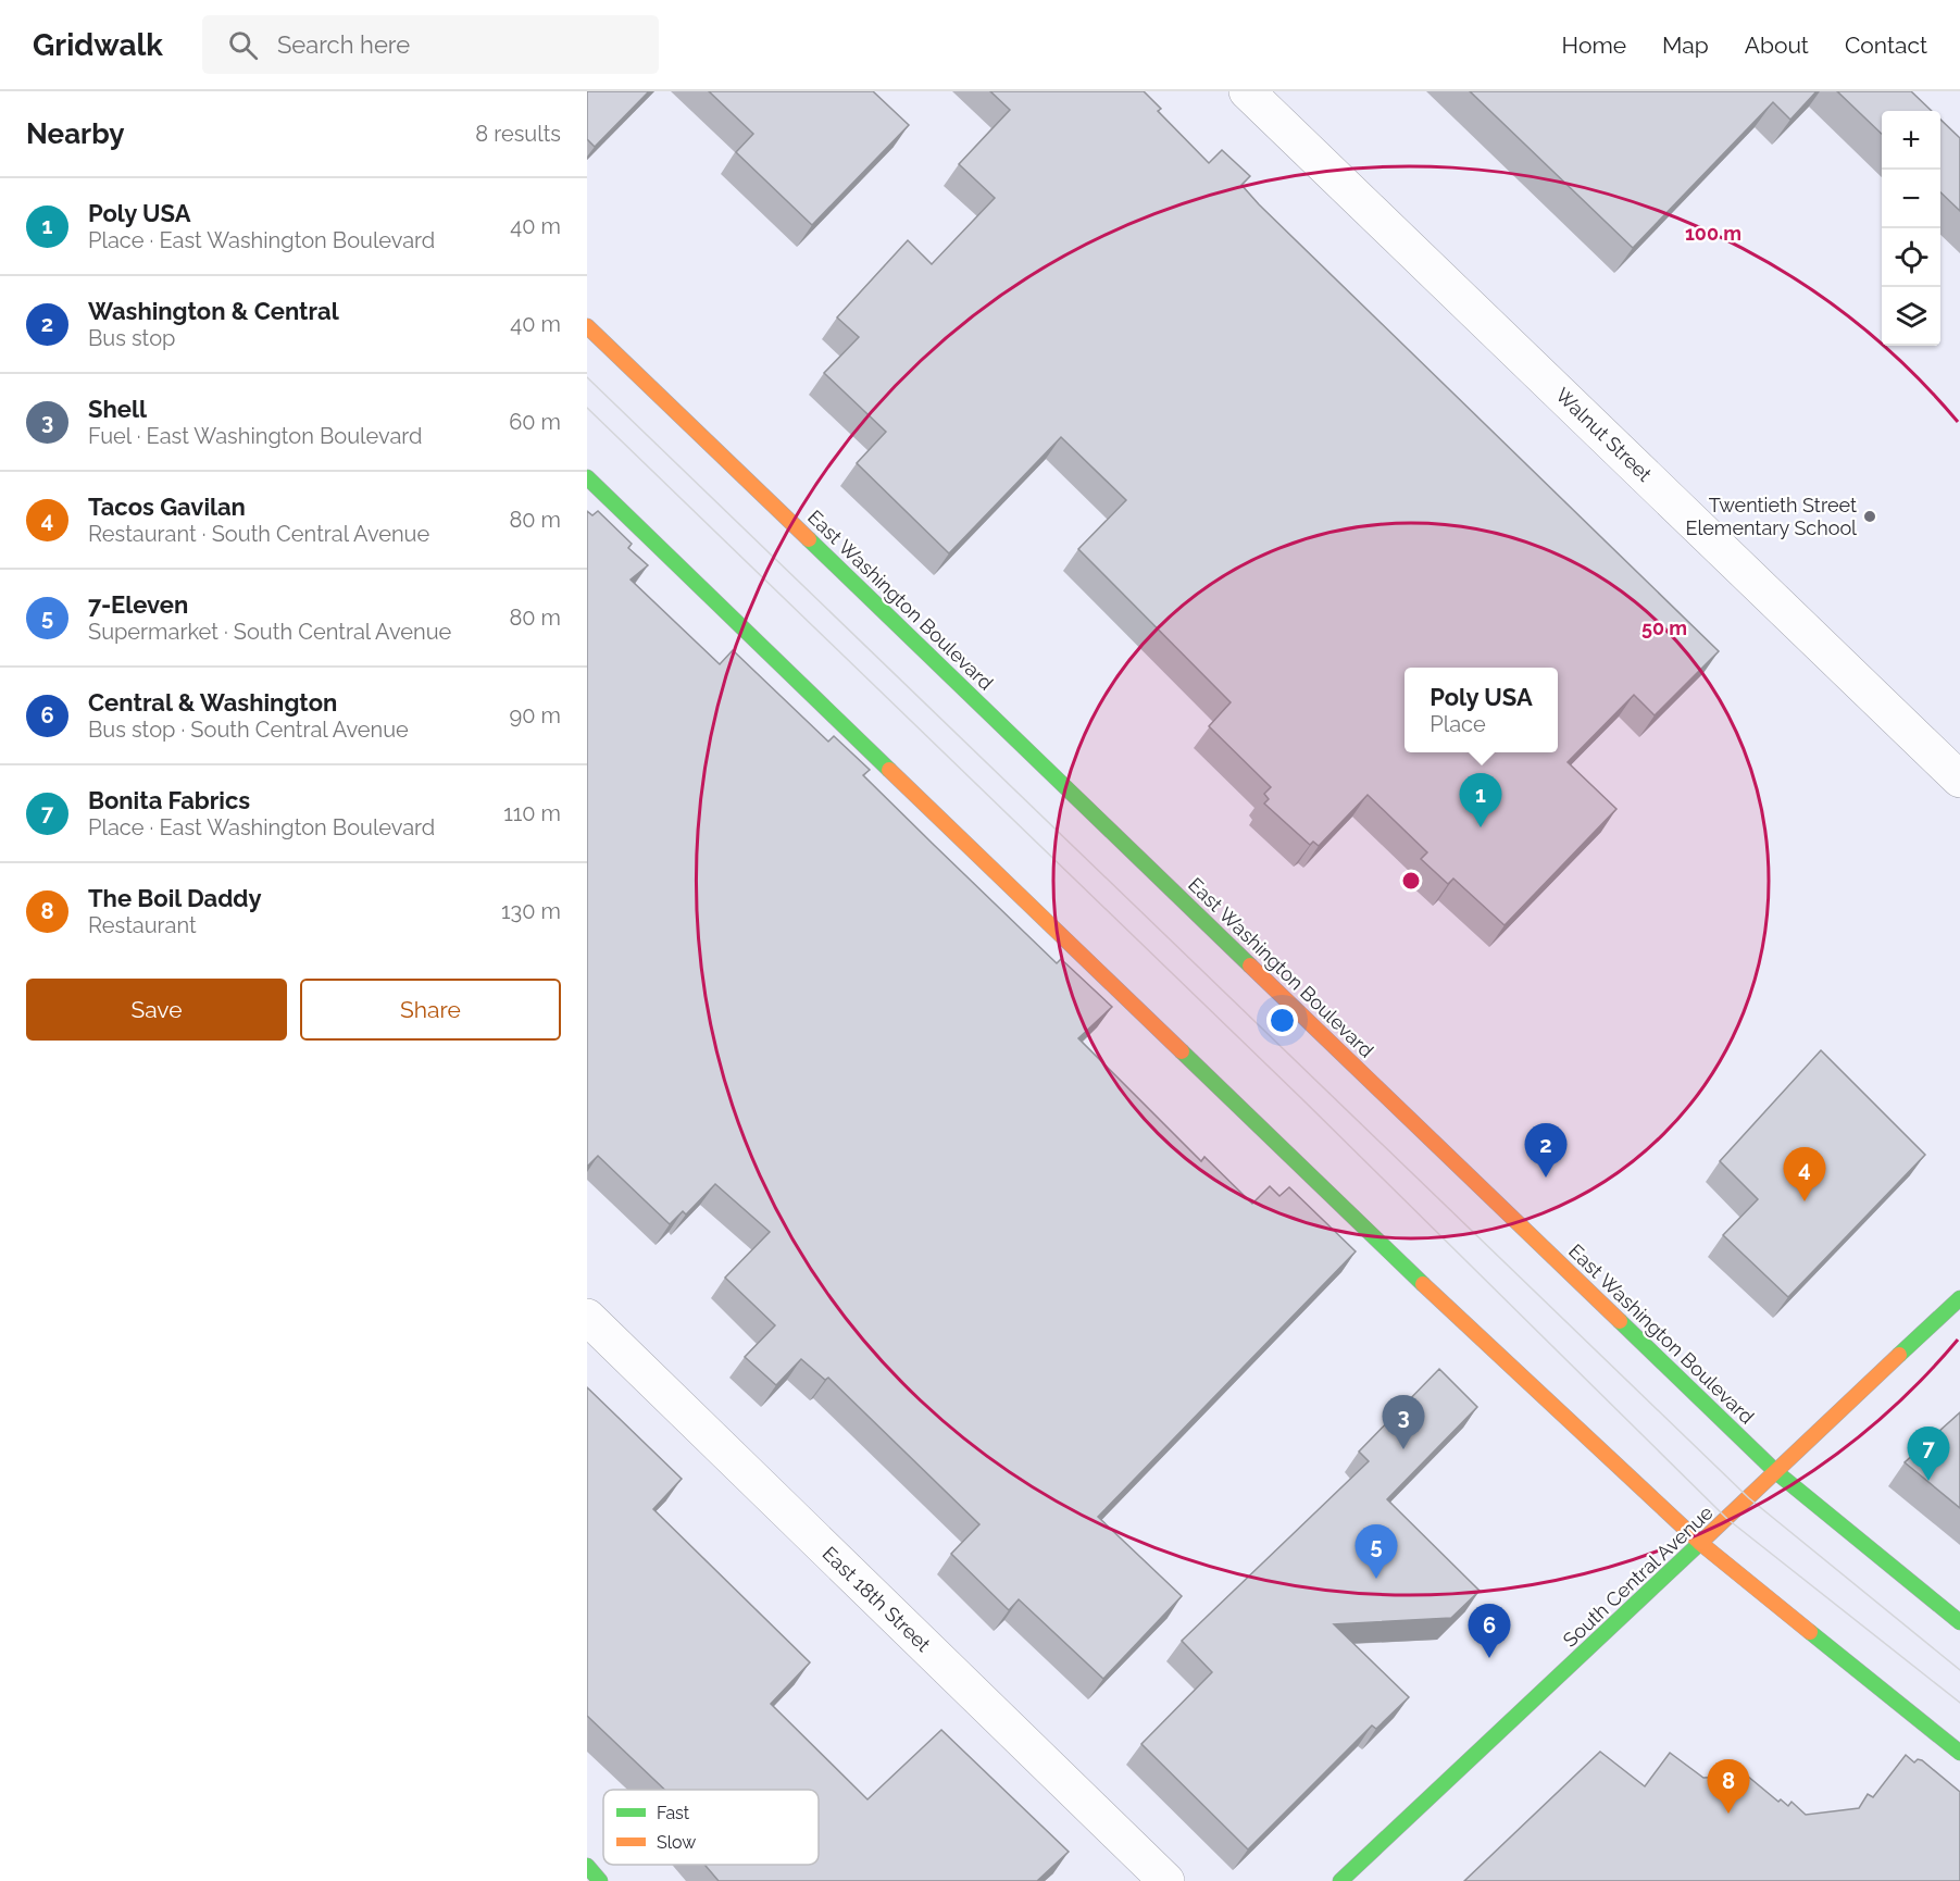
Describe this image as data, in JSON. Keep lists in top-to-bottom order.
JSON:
{
  "streets": {
    "main road": ["East Washington Boulevard", "South Central Avenue"],
    "street": ["Walnut Street", "East 18th Street"]
  },
  "crossings": [
    ["East Washington Boulevard", "South Central Avenue"]
  ],
  "places": ["Twentieth Street Elementary School"],
  "legend": ["Fast", "Slow"],
  "page": {
    "header": "Gridwalk",
    "search": "Search here",
    "nav": [
      "Home",
      "Map",
      "About",
      "Contact"
    ],
    "heading": ["Nearby", "8 results"],
    "map_buttons": ["+", "−"],
    "list": [
      {
        "mark": "1",
        "name": "Poly USA",
        "note": "Place · East Washington Boulevard",
        "value": "40 m"
      },
      {
        "mark": "2",
        "name": "Washington & Central",
        "note": "Bus stop",
        "value": "40 m"
      },
      {
        "mark": "3",
        "name": "Shell",
        "note": "Fuel · East Washington Boulevard",
        "value": "60 m"
      },
      {
        "mark": "4",
        "name": "Tacos Gavilan",
        "note": "Restaurant · South Central Avenue",
        "value": "80 m"
      },
      {
        "mark": "5",
        "name": "7-Eleven",
        "note": "Supermarket · South Central Avenue",
        "value": "80 m"
      },
      {
        "mark": "6",
        "name": "Central & Washington",
        "note": "Bus stop · South Central Avenue",
        "value": "90 m"
      },
      {
        "mark": "7",
        "name": "Bonita Fabrics",
        "note": "Place · East Washington Boulevard",
        "value": "110 m"
      },
      {
        "mark": "8",
        "name": "The Boil Daddy",
        "note": "Restaurant",
        "value": "130 m"
      }
    ],
    "popup": ["Poly USA", "Place"],
    "pins": [
      "1",
      "2",
      "4",
      "3",
      "7",
      "5",
      "6",
      "8"
    ],
    "buttons": ["Save", "Share"]
  },
  "rings": ["100 m", "50 m"]
}
